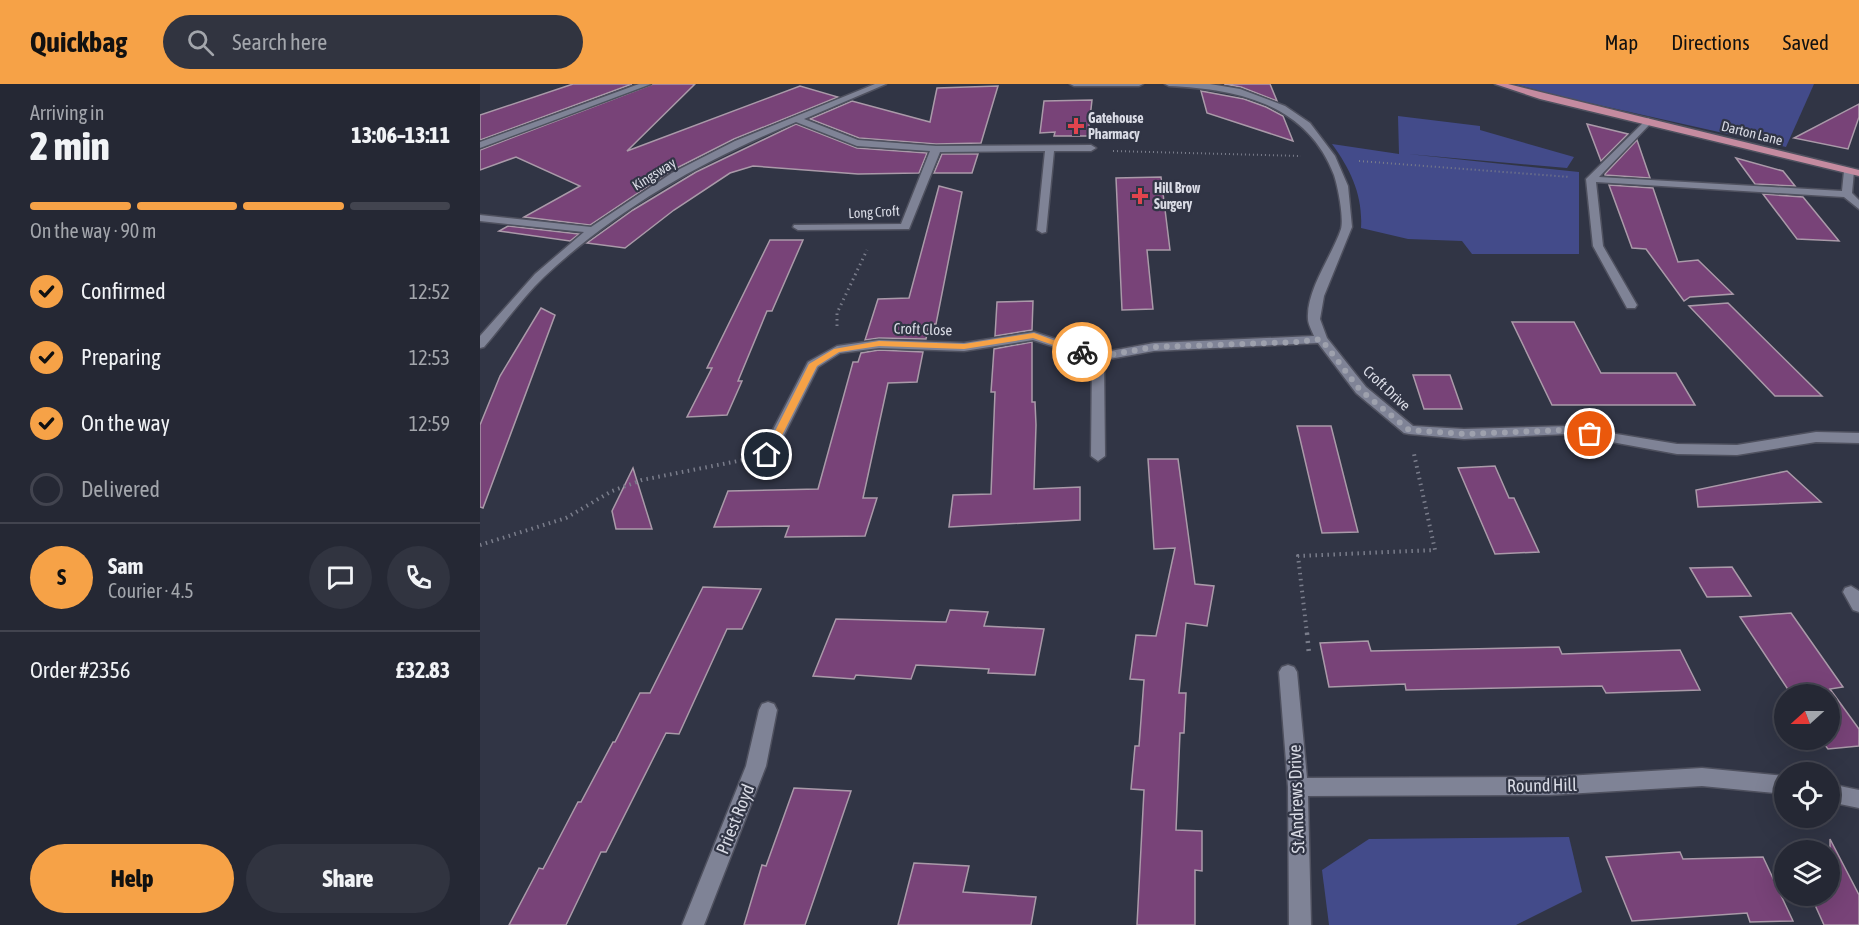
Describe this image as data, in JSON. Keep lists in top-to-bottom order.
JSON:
{
  "streets": {
    "main road": ["Darton Lane"],
    "street": [
      "Kingsway",
      "Long Croft",
      "Croft Close",
      "Croft Drive",
      "Round Hill",
      "St Andrews Drive",
      "Priest Royd"
    ]
  },
  "crossings": [
    ["Croft Close", "Croft Drive"],
    ["Round Hill", "St Andrews Drive"]
  ],
  "places": {
    "health": ["Gatehouse Pharmacy", "Hill Brow Surgery"]
  },
  "north": "left",
  "page": {
    "header": "Quickbag",
    "search": "Search here",
    "nav": ["Map", "Directions", "Saved"],
    "heading": ["2 min", "Arriving in", "13:06–13:11"],
    "panel": [
      "Sam",
      "Courier · 4.5",
      "Order #2356",
      "£32.83"
    ],
    "bar": "On the way · 90 m",
    "list": [
      ["Confirmed", "12:52"],
      ["Preparing", "12:53"],
      ["On the way", "12:59"],
      "Delivered"
    ],
    "round": "S",
    "buttons": ["Help", "Share"]
  }
}
